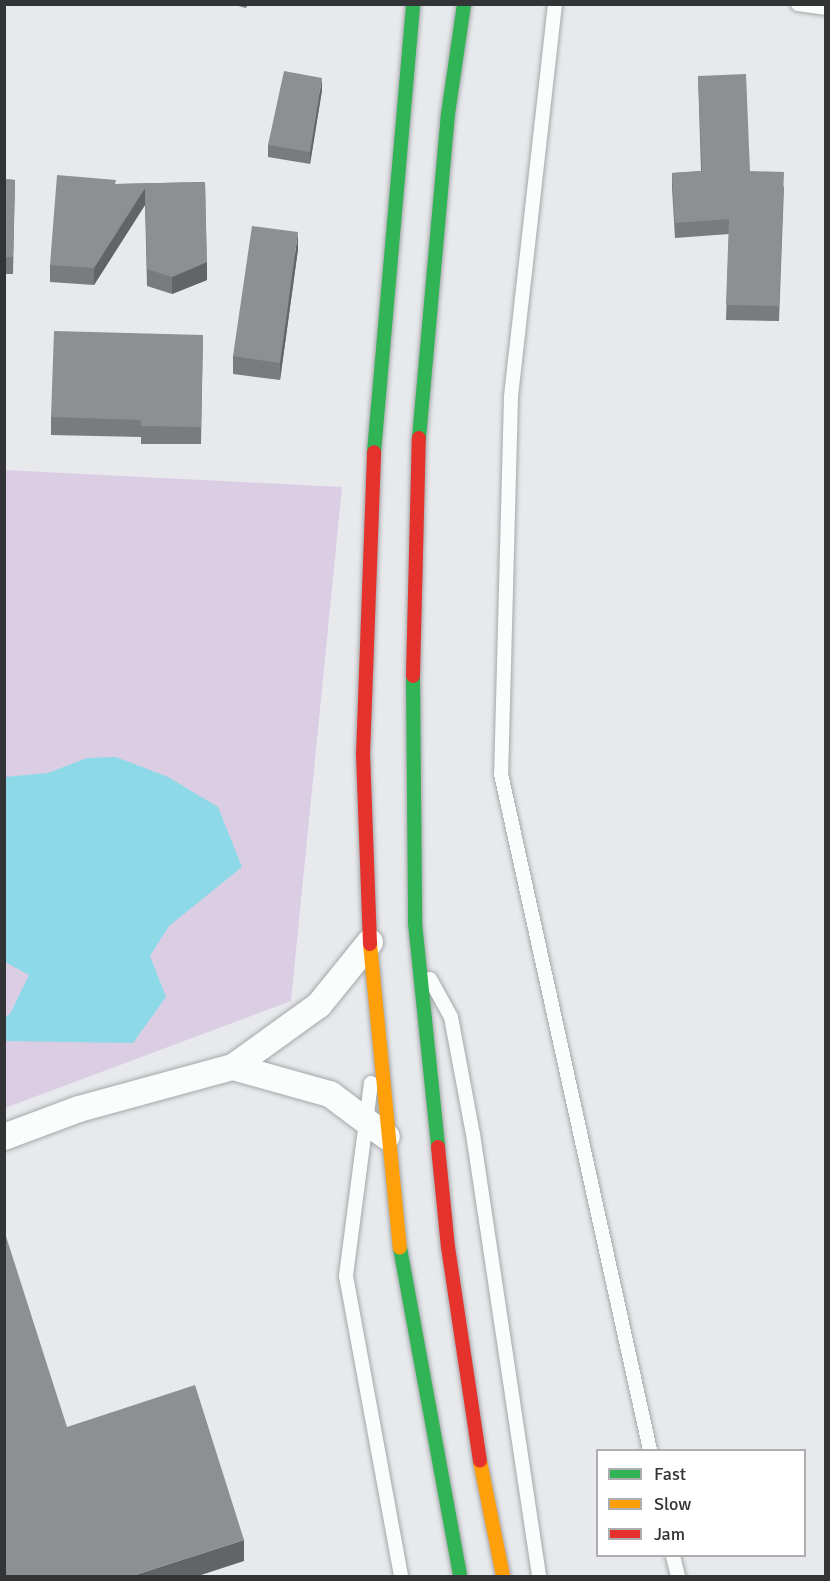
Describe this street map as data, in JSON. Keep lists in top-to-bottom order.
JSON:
{
  "legend": ["Fast", "Slow", "Jam"]
}
